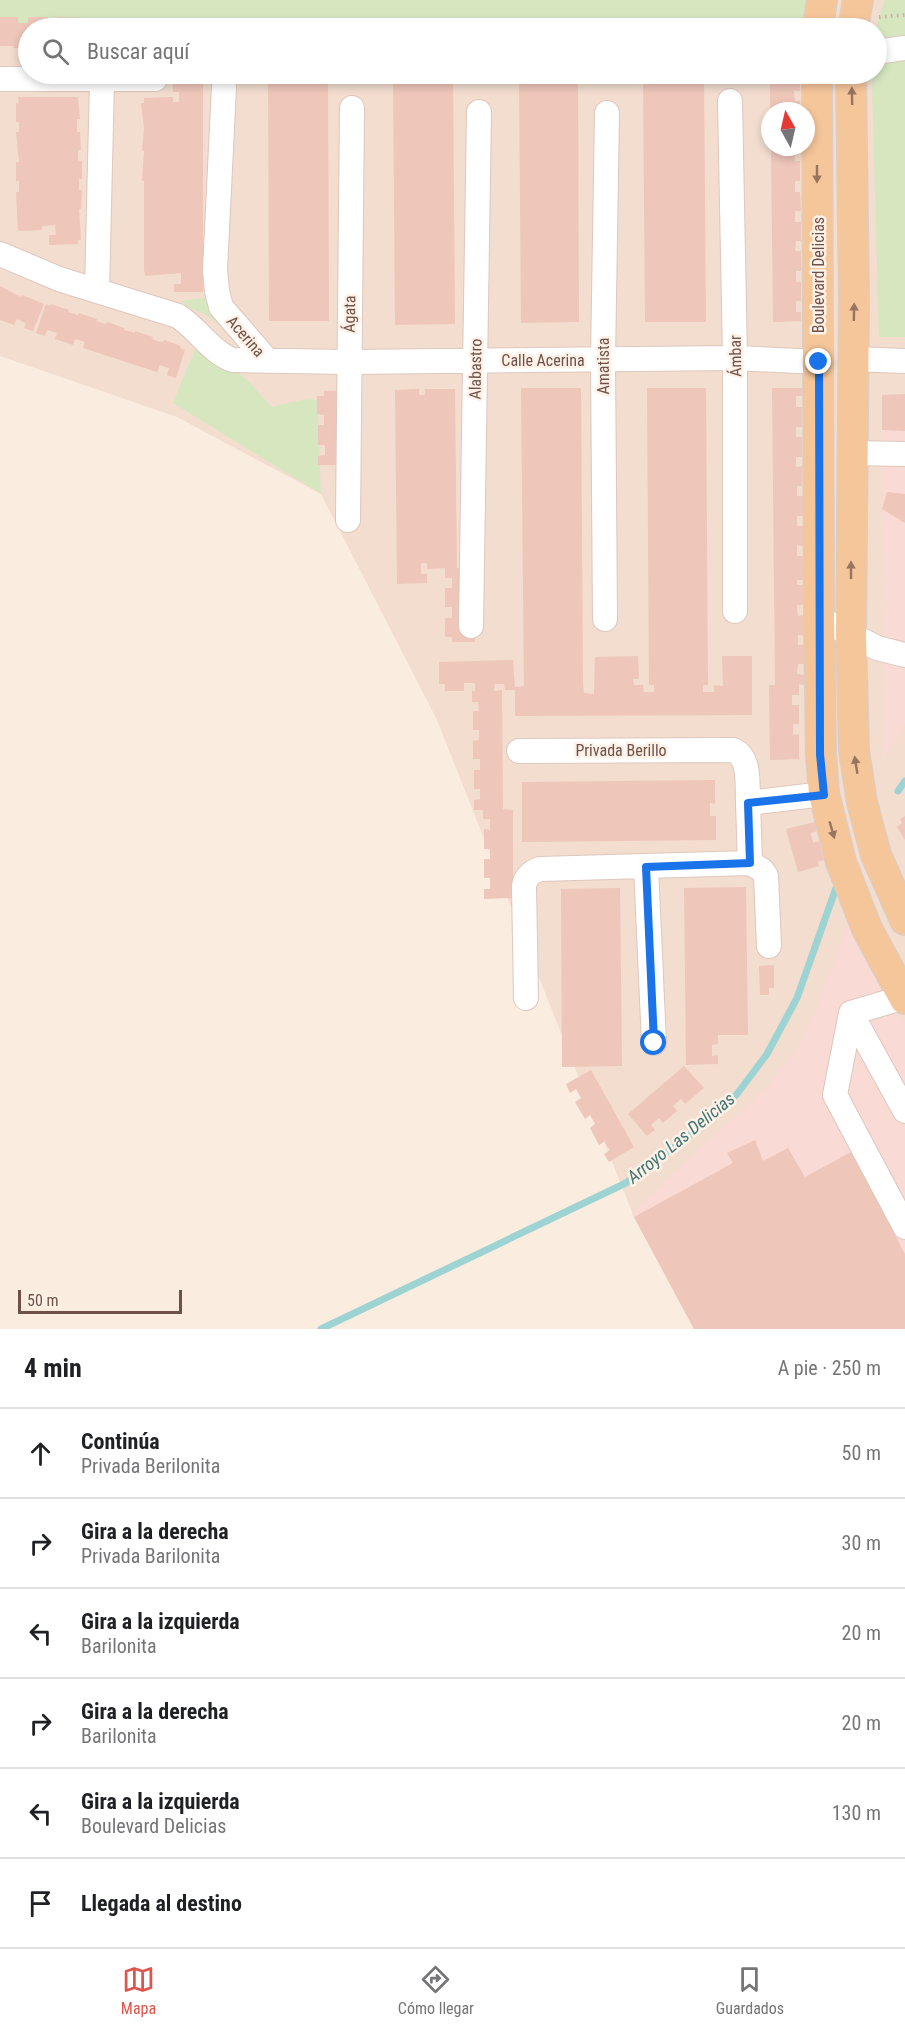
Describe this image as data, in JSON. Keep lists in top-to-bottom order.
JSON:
{
  "streets": {
    "main road": ["Boulevard Delicias"],
    "street": [
      "Ágata",
      "Acerina",
      "Ámbar",
      "Calle Acerina",
      "Amatista",
      "Alabastro",
      "Privada Berillo"
    ]
  },
  "crossings": [
    ["Boulevard Delicias", "Calle Acerina"],
    ["Ágata", "Calle Acerina"],
    ["Acerina", "Calle Acerina"],
    ["Ámbar", "Calle Acerina"],
    ["Calle Acerina", "Amatista"],
    ["Calle Acerina", "Alabastro"]
  ],
  "water": ["Arroyo Las Delicias"],
  "scale_bar": "50 m",
  "north": "top",
  "page": {
    "search": "Buscar aquí",
    "scale": "50 m",
    "heading": ["4 min", "A pie · 250 m"],
    "list": [
      ["Continúa", "Privada Berilonita", "50 m"],
      ["Gira a la derecha", "Privada Barilonita", "30 m"],
      ["Gira a la izquierda", "Barilonita", "20 m"],
      ["Gira a la derecha", "Barilonita", "20 m"],
      ["Gira a la izquierda", "Boulevard Delicias", "130 m"],
      "Llegada al destino"
    ],
    "nav": ["Mapa", "Cómo llegar", "Guardados"]
  }
}
